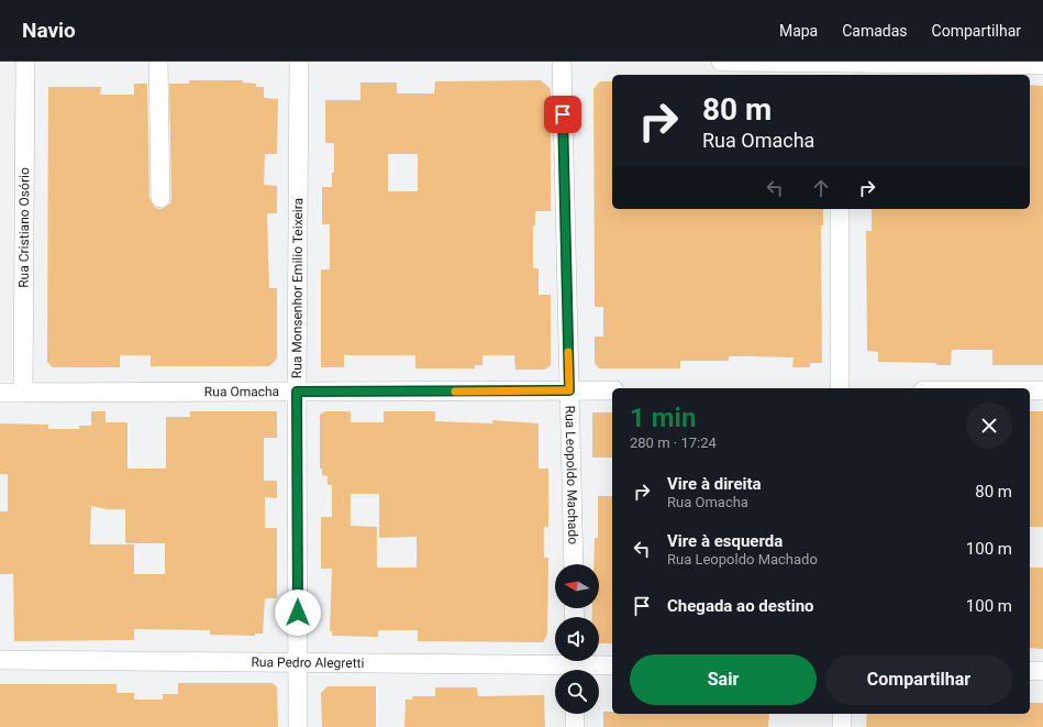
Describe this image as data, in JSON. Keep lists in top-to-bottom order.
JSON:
{
  "streets": {
    "street": [
      "Rua Cristiano Osório",
      "Rua Monsenhor Emilio Teixeira",
      "Rua Omacha",
      "Rua Leopoldo Machado",
      "Rua Pedro Alegretti"
    ]
  },
  "crossings": [
    ["Rua Cristiano Osório", "Rua Omacha"],
    ["Rua Monsenhor Emilio Teixeira", "Rua Omacha"],
    ["Rua Monsenhor Emilio Teixeira", "Rua Pedro Alegretti"],
    ["Rua Omacha", "Rua Leopoldo Machado"]
  ],
  "north": "left",
  "page": {
    "header": "Navio",
    "nav": ["Mapa", "Camadas", "Compartilhar"],
    "turn": ["80 m", "Rua Omacha"],
    "heading": ["1 min", "280 m · 17:24"],
    "list": [
      {
        "name": "Vire à direita",
        "note": "Rua Omacha",
        "value": "80 m"
      },
      {
        "name": "Vire à esquerda",
        "note": "Rua Leopoldo Machado",
        "value": "100 m"
      },
      {
        "name": "Chegada ao destino",
        "value": "100 m"
      }
    ],
    "buttons": ["Sair", "Compartilhar"]
  }
}
